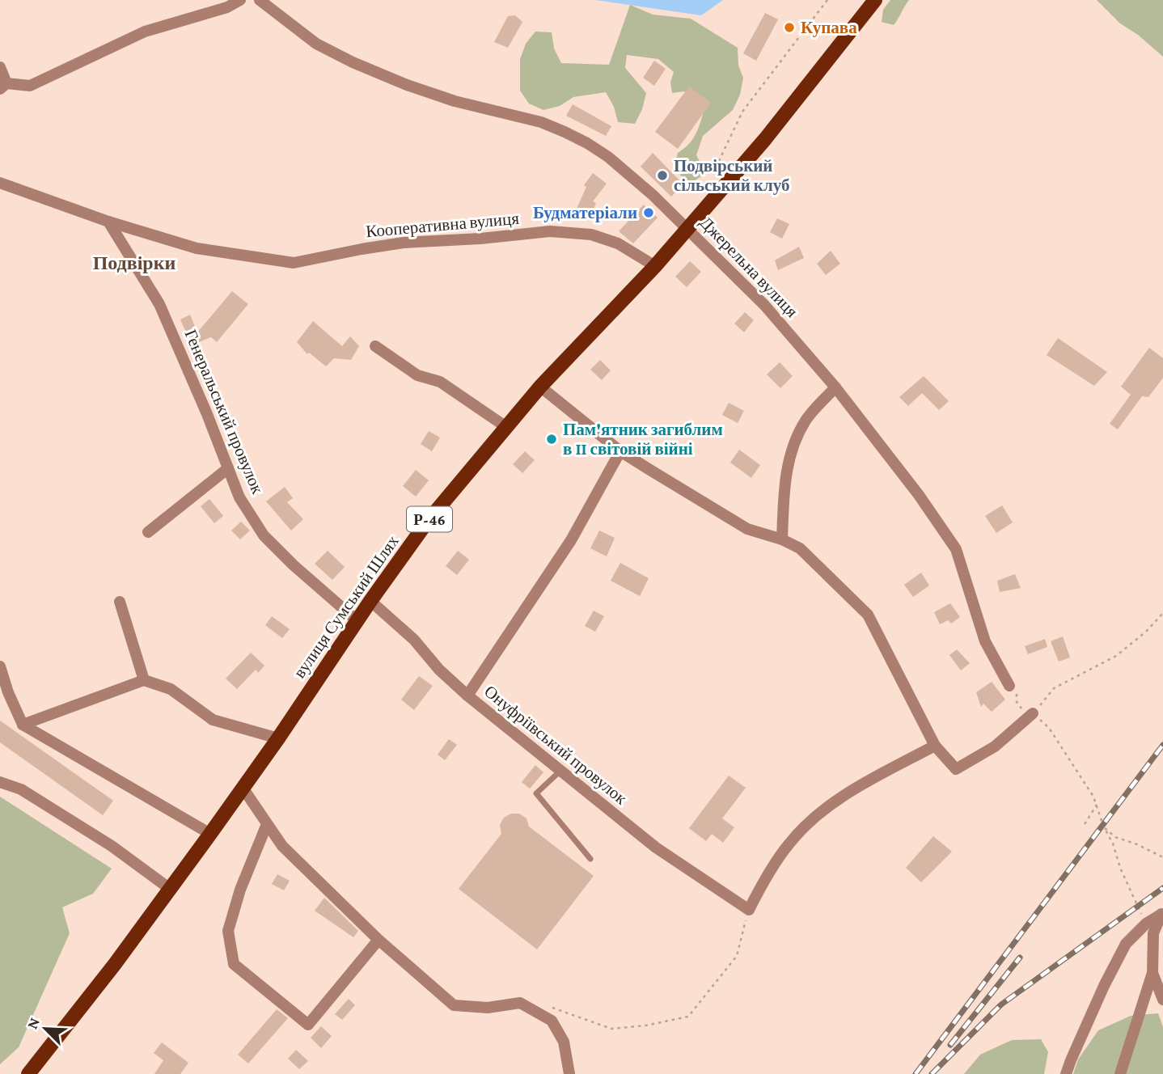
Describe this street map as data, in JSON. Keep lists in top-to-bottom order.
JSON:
{
  "streets": {
    "main road": ["Р-46", "вулиця Сумський Шлях"],
    "street": [
      "Кооперативна вулиця",
      "Джерельна вулиця",
      "Генеральський провулок",
      "Онуфріївський провулок"
    ]
  },
  "crossings": [
    ["Кооперативна вулиця", "Генеральський провулок"],
    ["Кооперативна вулиця", "вулиця Сумський Шлях"],
    ["Джерельна вулиця", "вулиця Сумський Шлях"],
    ["Генеральський провулок", "вулиця Сумський Шлях"],
    ["вулиця Сумський Шлях", "Онуфріївський провулок"]
  ],
  "districts": ["Подвірки"],
  "places": [
    "Купава",
    "Подвірський сільський клуб",
    "Будматеріали",
    "Пам'ятник загиблим в II світовій війні"
  ],
  "north": "top left"
}
